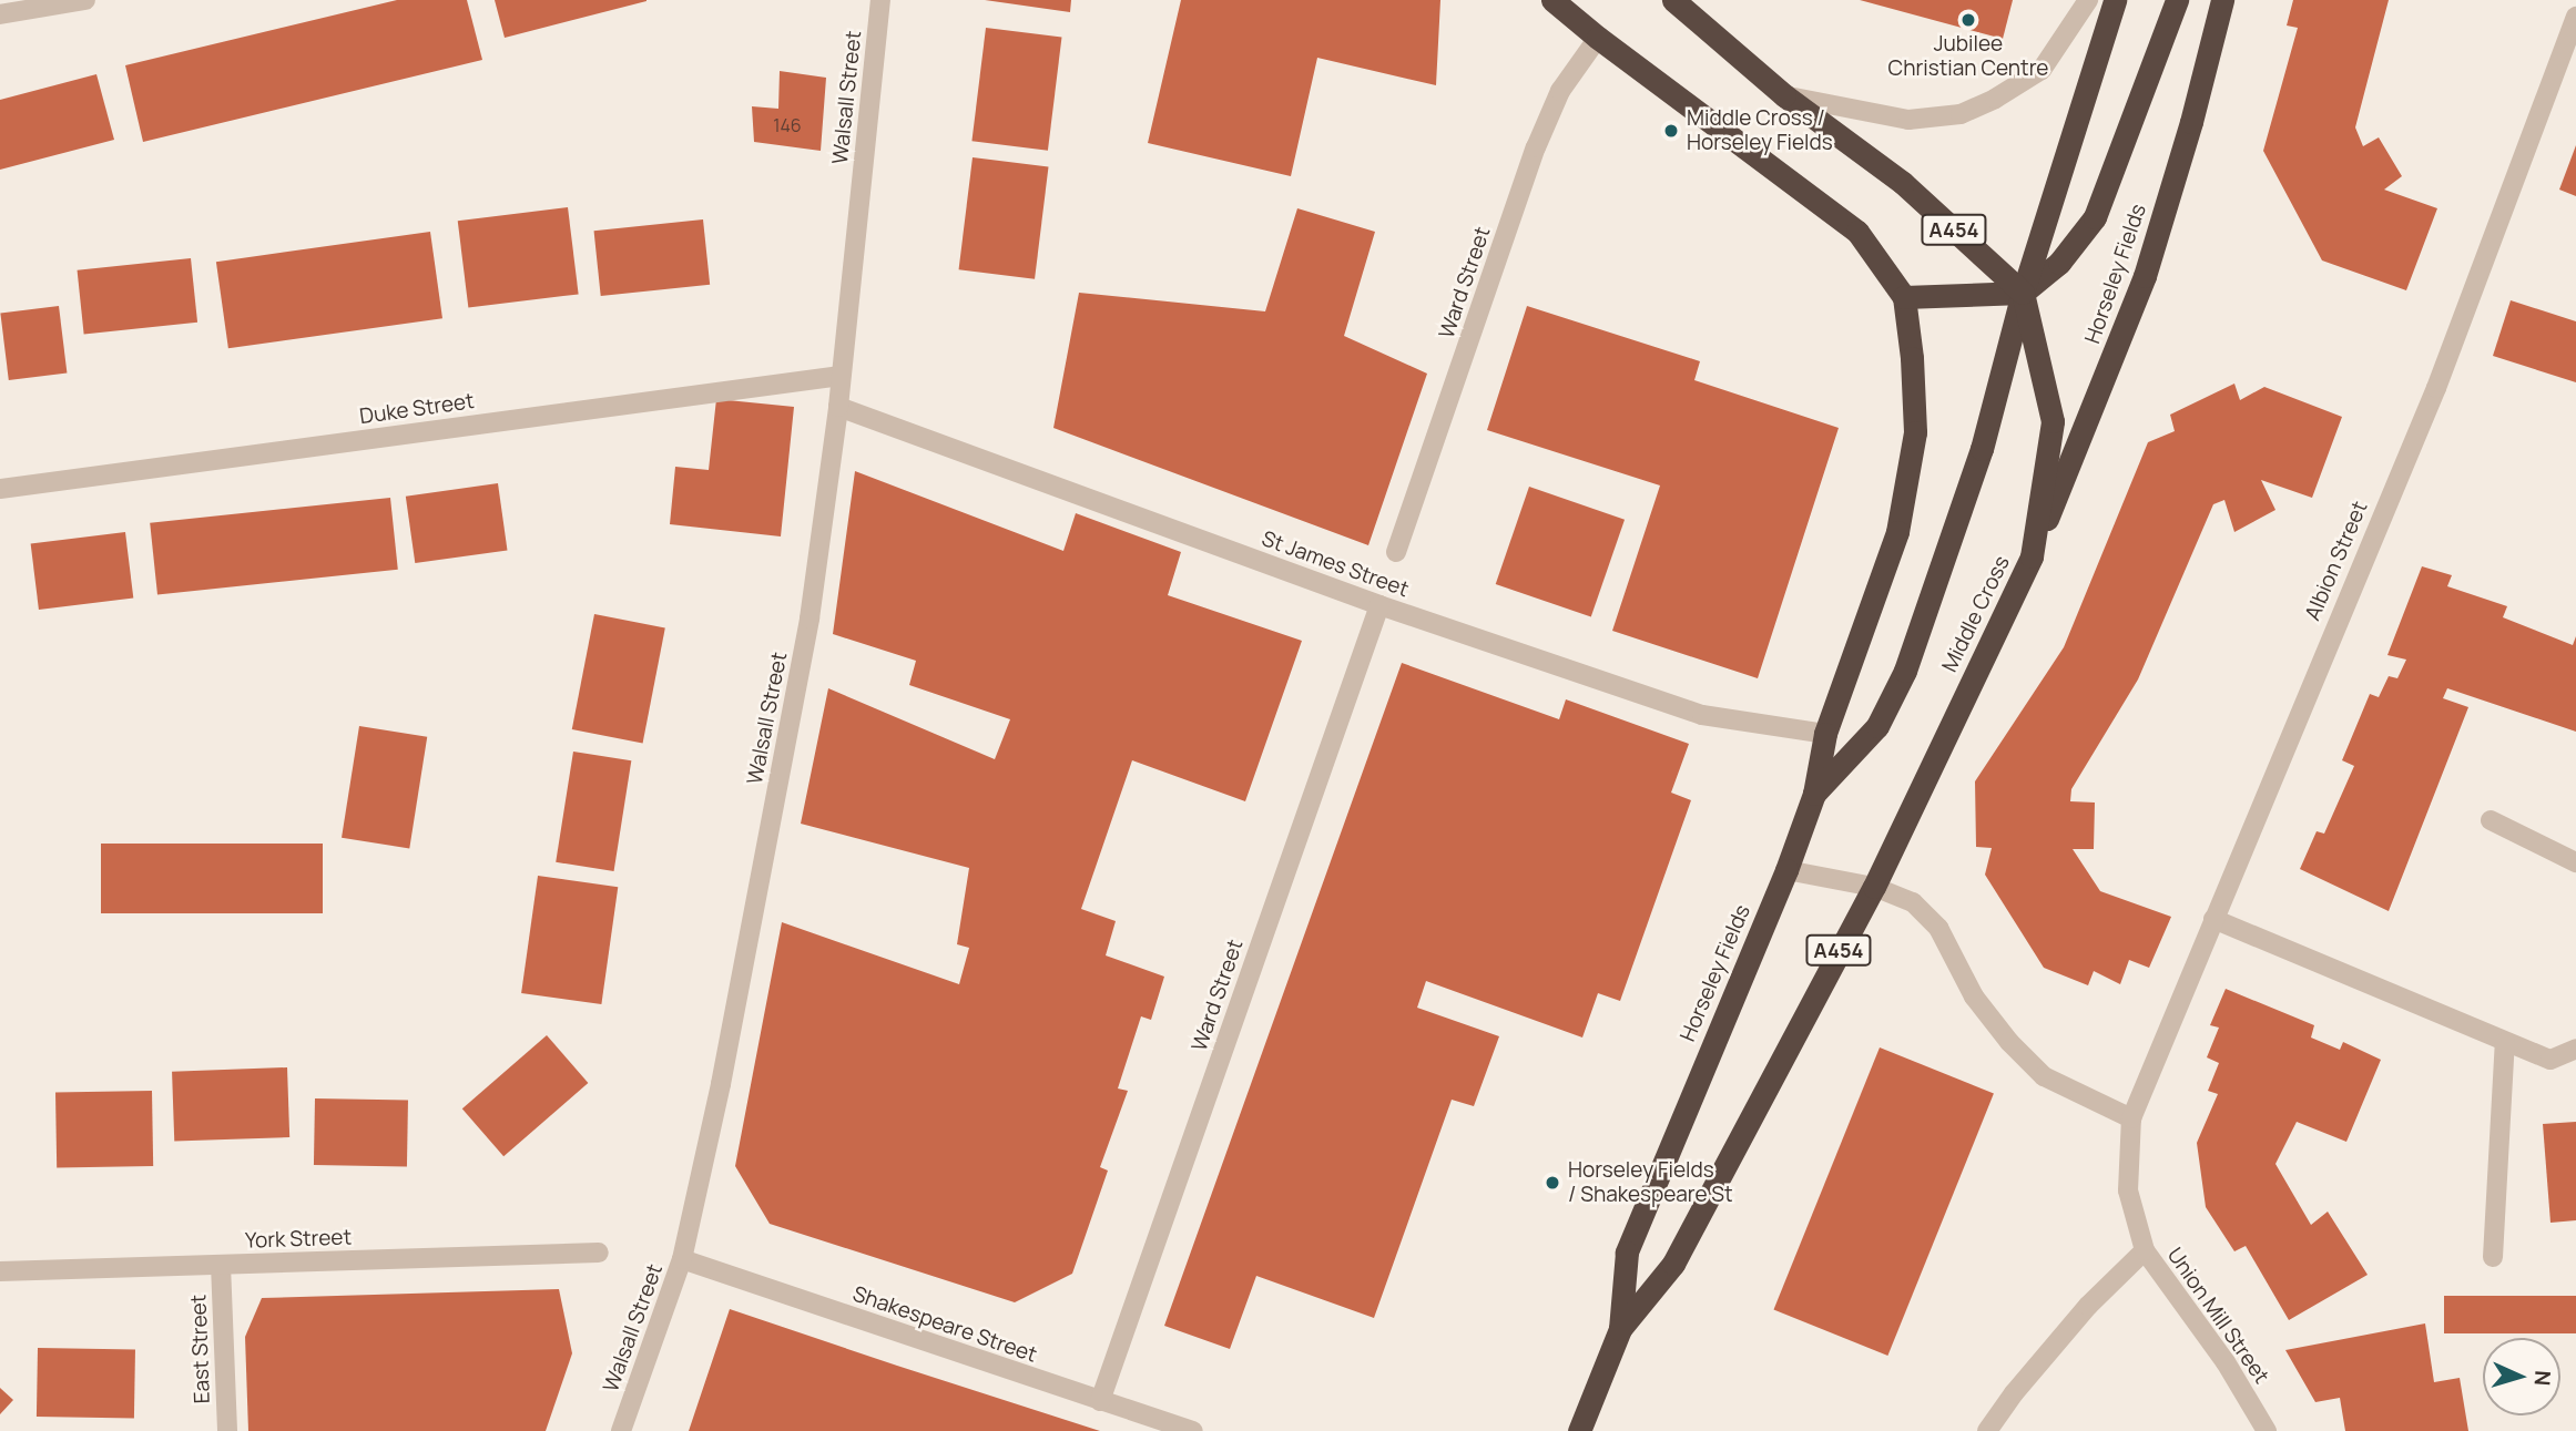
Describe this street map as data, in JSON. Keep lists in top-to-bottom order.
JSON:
{
  "streets": {
    "highway": ["A454", "Horseley Fields", "Middle Cross"],
    "street": [
      "Walsall Street",
      "Ward Street",
      "Duke Street",
      "Albion Street",
      "St James Street",
      "York Street",
      "Union Mill Street",
      "Shakespeare Street",
      "East Street"
    ]
  },
  "crossings": [
    ["Walsall Street", "Duke Street"],
    ["Walsall Street", "St James Street"],
    ["Walsall Street", "Shakespeare Street"],
    ["A454", "Horseley Fields"],
    ["A454", "Ward Street"],
    ["A454", "Middle Cross"],
    ["Horseley Fields", "St James Street"],
    ["Horseley Fields", "Middle Cross"],
    ["Ward Street", "St James Street"],
    ["Ward Street", "Shakespeare Street"],
    ["Albion Street", "Union Mill Street"],
    ["York Street", "East Street"]
  ],
  "places": ["Jubilee Christian Centre", "Middle Cross / Horseley Fields", "Horseley Fields / Shakespeare St"],
  "house_numbers": ["146"],
  "north": "right"
}
